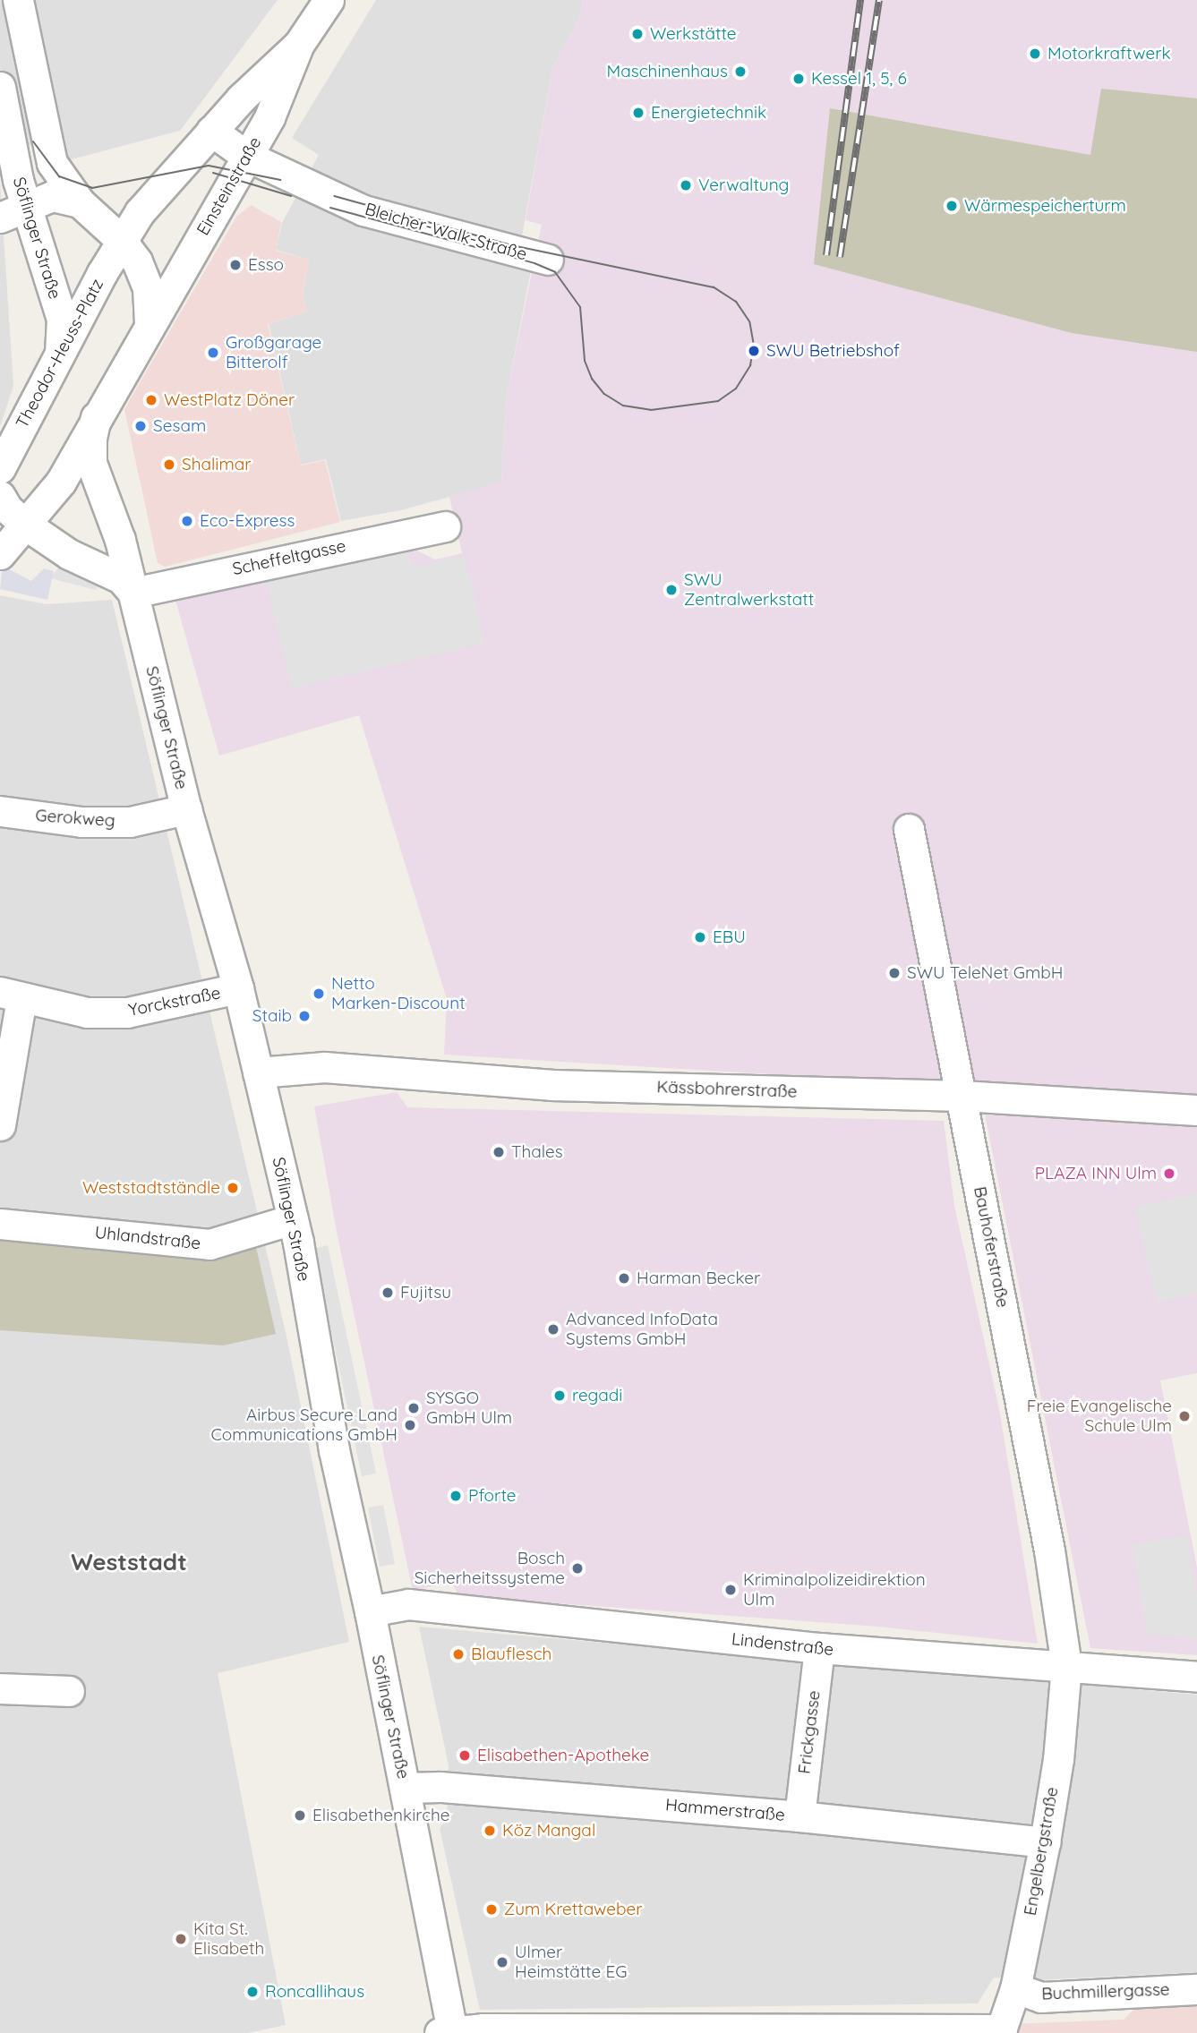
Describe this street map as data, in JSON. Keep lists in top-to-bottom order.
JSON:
{
  "streets": {
    "street": [
      "Einsteinstraße",
      "Bleicher-Walk-Straße",
      "Söflinger Straße",
      "Theodor-Heuss-Platz",
      "Scheffeltgasse",
      "Gerokweg",
      "Yorckstraße",
      "Kässbohrerstraße",
      "Uhlandstraße",
      "Bauhoferstraße",
      "Lindenstraße",
      "Frickgasse",
      "Hammerstraße",
      "Engelbergstraße",
      "Buchmillergasse"
    ]
  },
  "crossings": [
    ["Einsteinstraße", "Bleicher-Walk-Straße"],
    ["Einsteinstraße", "Theodor-Heuss-Platz"],
    ["Söflinger Straße", "Theodor-Heuss-Platz"],
    ["Söflinger Straße", "Scheffeltgasse"],
    ["Söflinger Straße", "Gerokweg"],
    ["Söflinger Straße", "Yorckstraße"],
    ["Söflinger Straße", "Kässbohrerstraße"],
    ["Söflinger Straße", "Uhlandstraße"],
    ["Söflinger Straße", "Lindenstraße"],
    ["Söflinger Straße", "Hammerstraße"],
    ["Kässbohrerstraße", "Bauhoferstraße"],
    ["Bauhoferstraße", "Lindenstraße"],
    ["Bauhoferstraße", "Engelbergstraße"],
    ["Lindenstraße", "Frickgasse"],
    ["Lindenstraße", "Engelbergstraße"],
    ["Frickgasse", "Hammerstraße"],
    ["Hammerstraße", "Engelbergstraße"],
    ["Engelbergstraße", "Buchmillergasse"]
  ],
  "districts": ["Weststadt"],
  "places": [
    "Werkstätte",
    "Motorkraftwerk",
    "Maschinenhaus",
    "Kessel 1, 5, 6",
    "Energietechnik",
    "Verwaltung",
    "Wärmespeicherturm",
    "Esso",
    "SWU Betriebshof",
    "Großgarage Bitterolf",
    "WestPlatz Döner",
    "Sesam",
    "Shalimar",
    "Eco-Express",
    "SWU Zentralwerkstatt",
    "EBU",
    "SWU TeleNet GmbH",
    "Netto Marken-Discount",
    "Staib",
    "Thales",
    "PLAZA INN Ulm",
    "Weststadtständle",
    "Harman Becker",
    "Fujitsu",
    "Advanced InfoData Systems GmbH",
    "regadi",
    "SYSGO GmbH Ulm",
    "Freie Evangelische Schule Ulm",
    "Airbus Secure Land Communications GmbH",
    "Pforte",
    "Bosch Sicherheitssysteme",
    "Kriminalpolizeidirektion Ulm",
    "Blauflesch",
    "Elisabethen-Apotheke",
    "Elisabethenkirche",
    "Köz Mangal",
    "Zum Krettaweber",
    "Kita St. Elisabeth",
    "Ulmer Heimstätte EG",
    "Roncallihaus"
  ]
}
